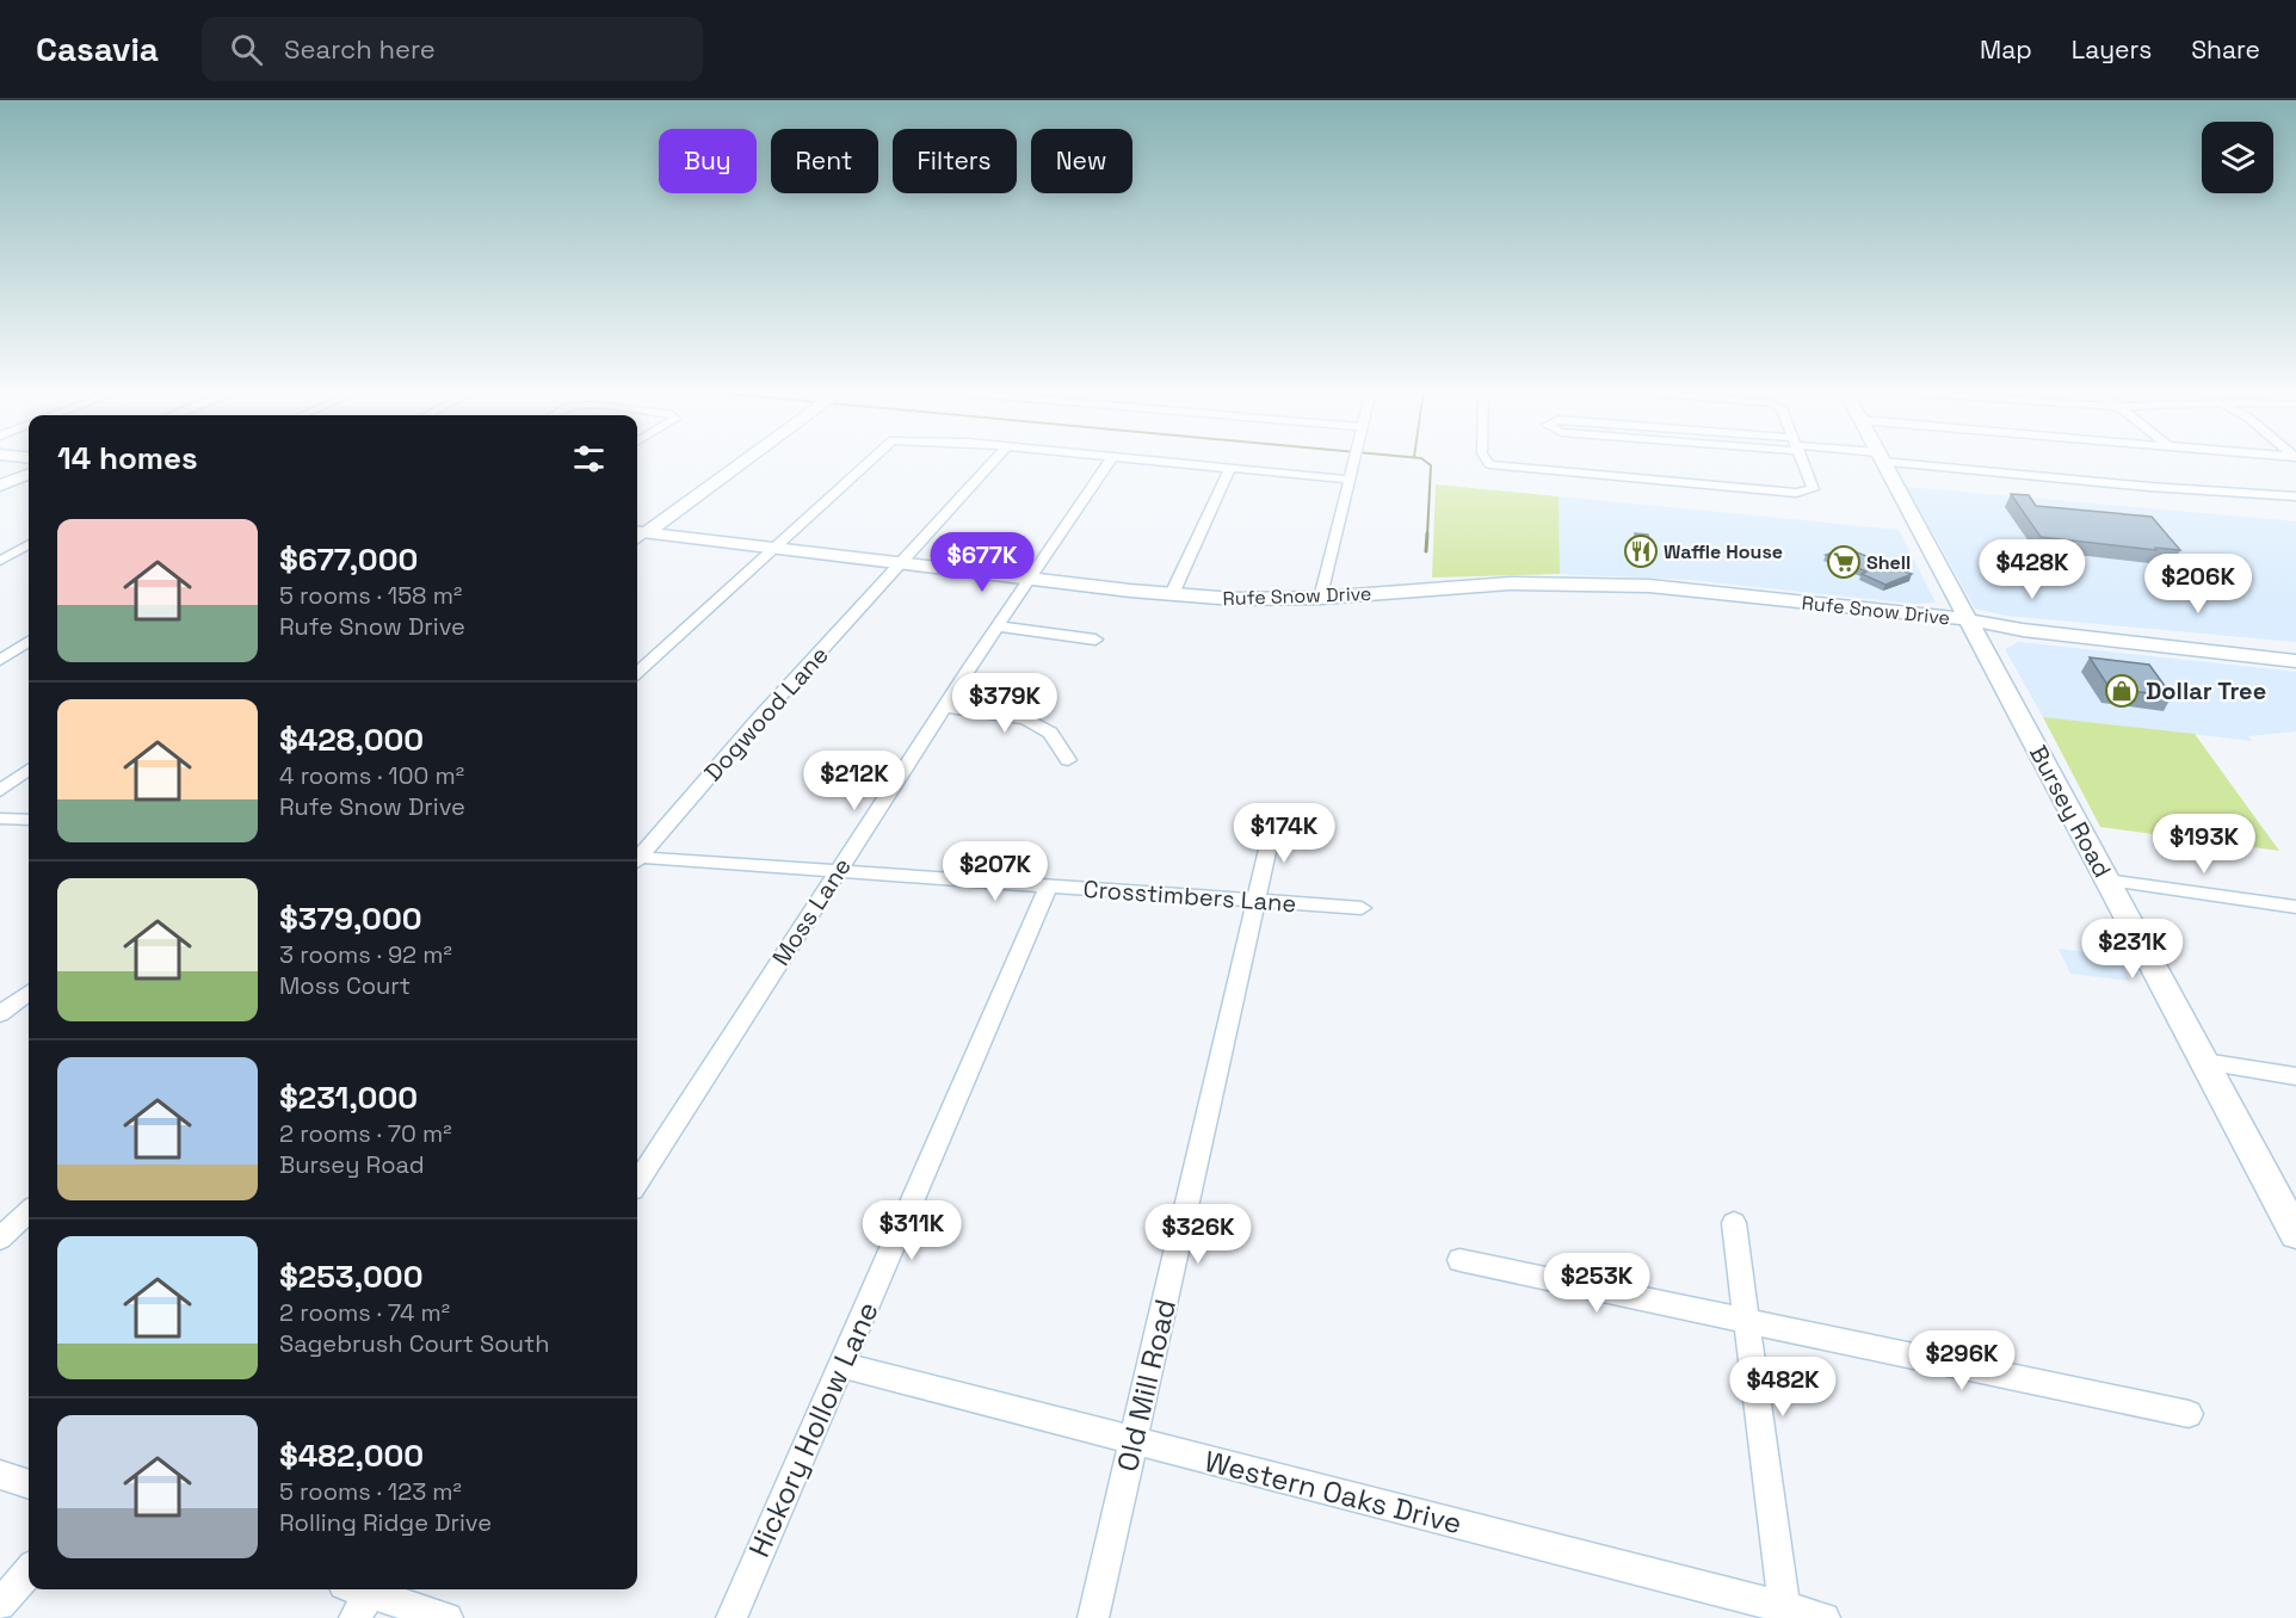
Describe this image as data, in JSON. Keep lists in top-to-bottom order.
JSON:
{
  "streets": {
    "main road": ["Rufe Snow Drive", "Bursey Road"],
    "street": [
      "Dogwood Lane",
      "Crosstimbers Lane",
      "Moss Lane",
      "Old Mill Road",
      "Hickory Hollow Lane",
      "Western Oaks Drive"
    ]
  },
  "crossings": [
    ["Rufe Snow Drive", "Dogwood Lane"],
    ["Rufe Snow Drive", "Bursey Road"],
    ["Rufe Snow Drive", "Moss Lane"],
    ["Crosstimbers Lane", "Moss Lane"],
    ["Crosstimbers Lane", "Old Mill Road"],
    ["Crosstimbers Lane", "Hickory Hollow Lane"],
    ["Old Mill Road", "Western Oaks Drive"],
    ["Hickory Hollow Lane", "Western Oaks Drive"]
  ],
  "places": {
    "restaurant": ["Waffle House"],
    "supermarket": ["Shell"],
    "shop": ["Dollar Tree"]
  },
  "page": {
    "header": "Casavia",
    "search": "Search here",
    "nav": ["Map", "Layers", "Share"],
    "chip": [
      "Buy",
      "Rent",
      "Filters",
      "New"
    ],
    "heading": "14 homes",
    "list": [
      {
        "name": "$677,000",
        "note": "5 rooms · 158 m² · Rufe Snow Drive"
      },
      {
        "name": "$428,000",
        "note": "4 rooms · 100 m² · Rufe Snow Drive"
      },
      {
        "name": "$379,000",
        "note": "3 rooms · 92 m² · Moss Court"
      },
      {
        "name": "$231,000",
        "note": "2 rooms · 70 m² · Bursey Road"
      },
      {
        "name": "$253,000",
        "note": "2 rooms · 74 m² · Sagebrush Court South"
      },
      {
        "name": "$482,000",
        "note": "5 rooms · 123 m² · Rolling Ridge Drive"
      }
    ],
    "price": [
      "$677K",
      "$428K",
      "$206K",
      "$379K",
      "$212K",
      "$174K",
      "$193K",
      "$207K",
      "$231K",
      "$311K",
      "$326K",
      "$253K",
      "$296K",
      "$482K"
    ]
  }
}
